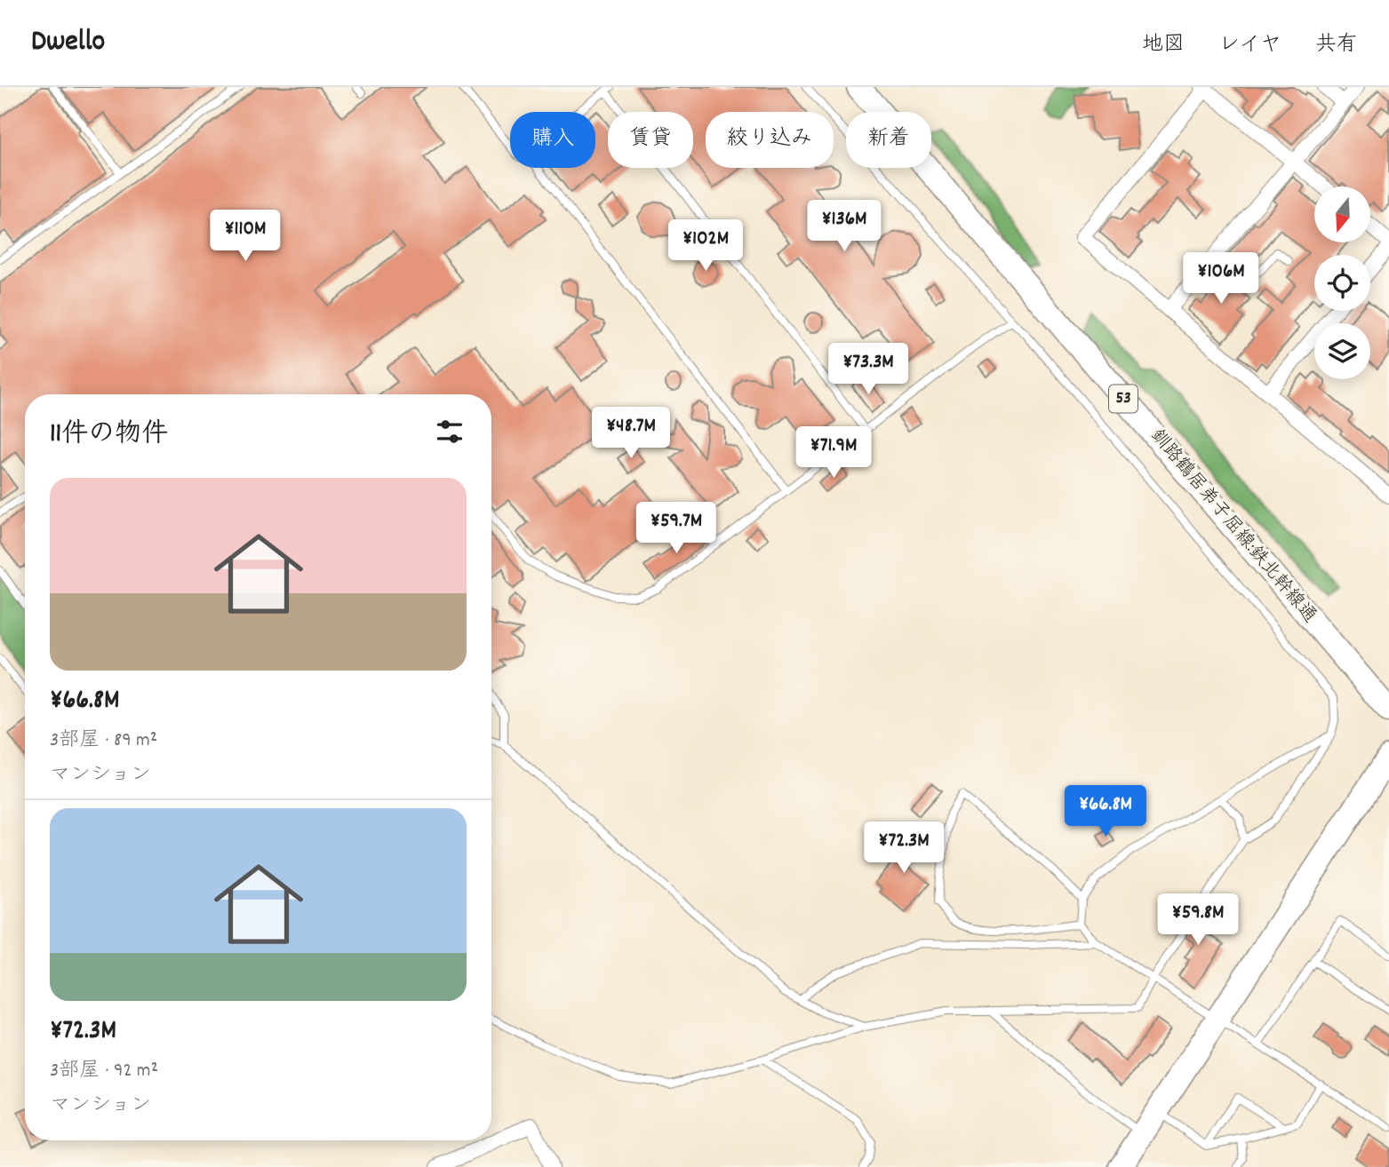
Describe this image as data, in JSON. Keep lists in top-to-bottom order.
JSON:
{
  "streets": {
    "main road": ["53", "釧路鶴居弟子屈線:鉄北幹線通"]
  },
  "north": "bottom",
  "page": {
    "header": "Dwello",
    "nav": ["地図", "レイヤ", "共有"],
    "chip": [
      "購入",
      "賃貸",
      "絞り込み",
      "新着"
    ],
    "price": [
      "¥136M",
      "¥110M",
      "¥102M",
      "¥106M",
      "¥73.3M",
      "¥48.7M",
      "¥71.9M",
      "¥59.7M",
      "¥66.8M",
      "¥72.3M",
      "¥59.8M"
    ],
    "heading": "11件の物件",
    "list": [
      {
        "name": "¥66.8M",
        "note": "3部屋 · 89 m² · マンション"
      },
      {
        "name": "¥72.3M",
        "note": "3部屋 · 92 m² · マンション"
      }
    ]
  }
}
